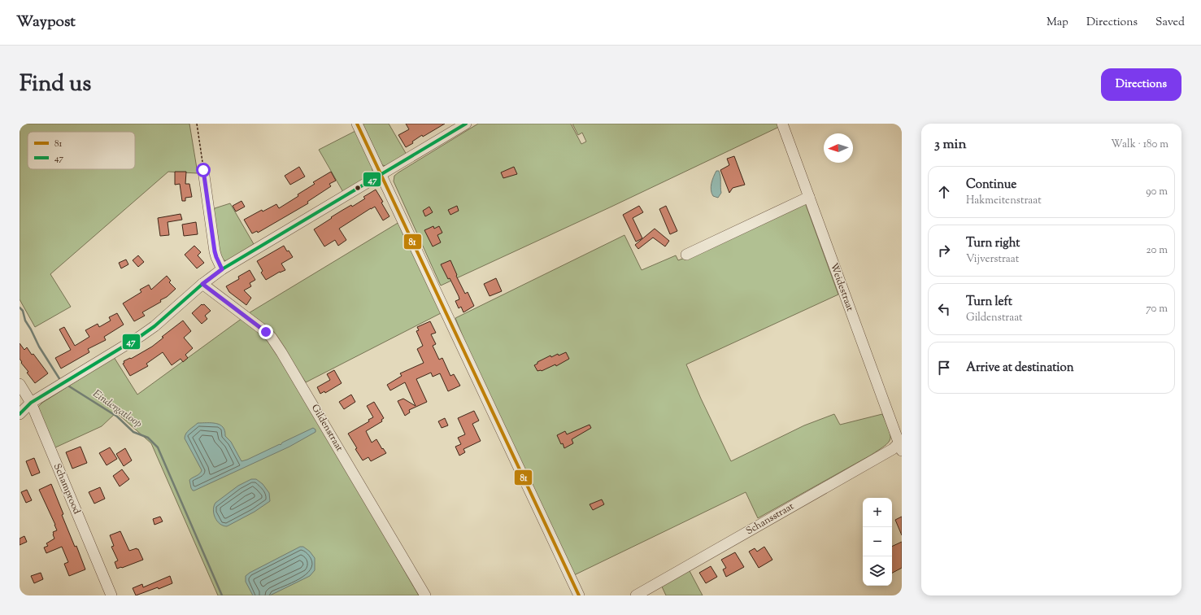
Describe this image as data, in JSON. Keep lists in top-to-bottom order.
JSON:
{
  "streets": {
    "street": [
      "Weidestraat",
      "Gildenstraat",
      "Schamprood",
      "Schansstraat"
    ]
  },
  "crossings": [
    ["Weidestraat", "Schansstraat"]
  ],
  "water": ["Eindergatloop"],
  "lines": ["transit line 81", "transit line 47"],
  "legend": ["81", "47"],
  "north": "left",
  "page": {
    "header": "Waypost",
    "nav": ["Map", "Directions", "Saved"],
    "title": "Find us",
    "buttons": "Directions",
    "heading": ["3 min", "Walk · 180 m"],
    "list": [
      ["Continue", "Hakmeitenstraat", "90 m"],
      ["Turn right", "Vijverstraat", "20 m"],
      ["Turn left", "Gildenstraat", "70 m"],
      "Arrive at destination"
    ],
    "map_buttons": ["+", "−"]
  }
}
